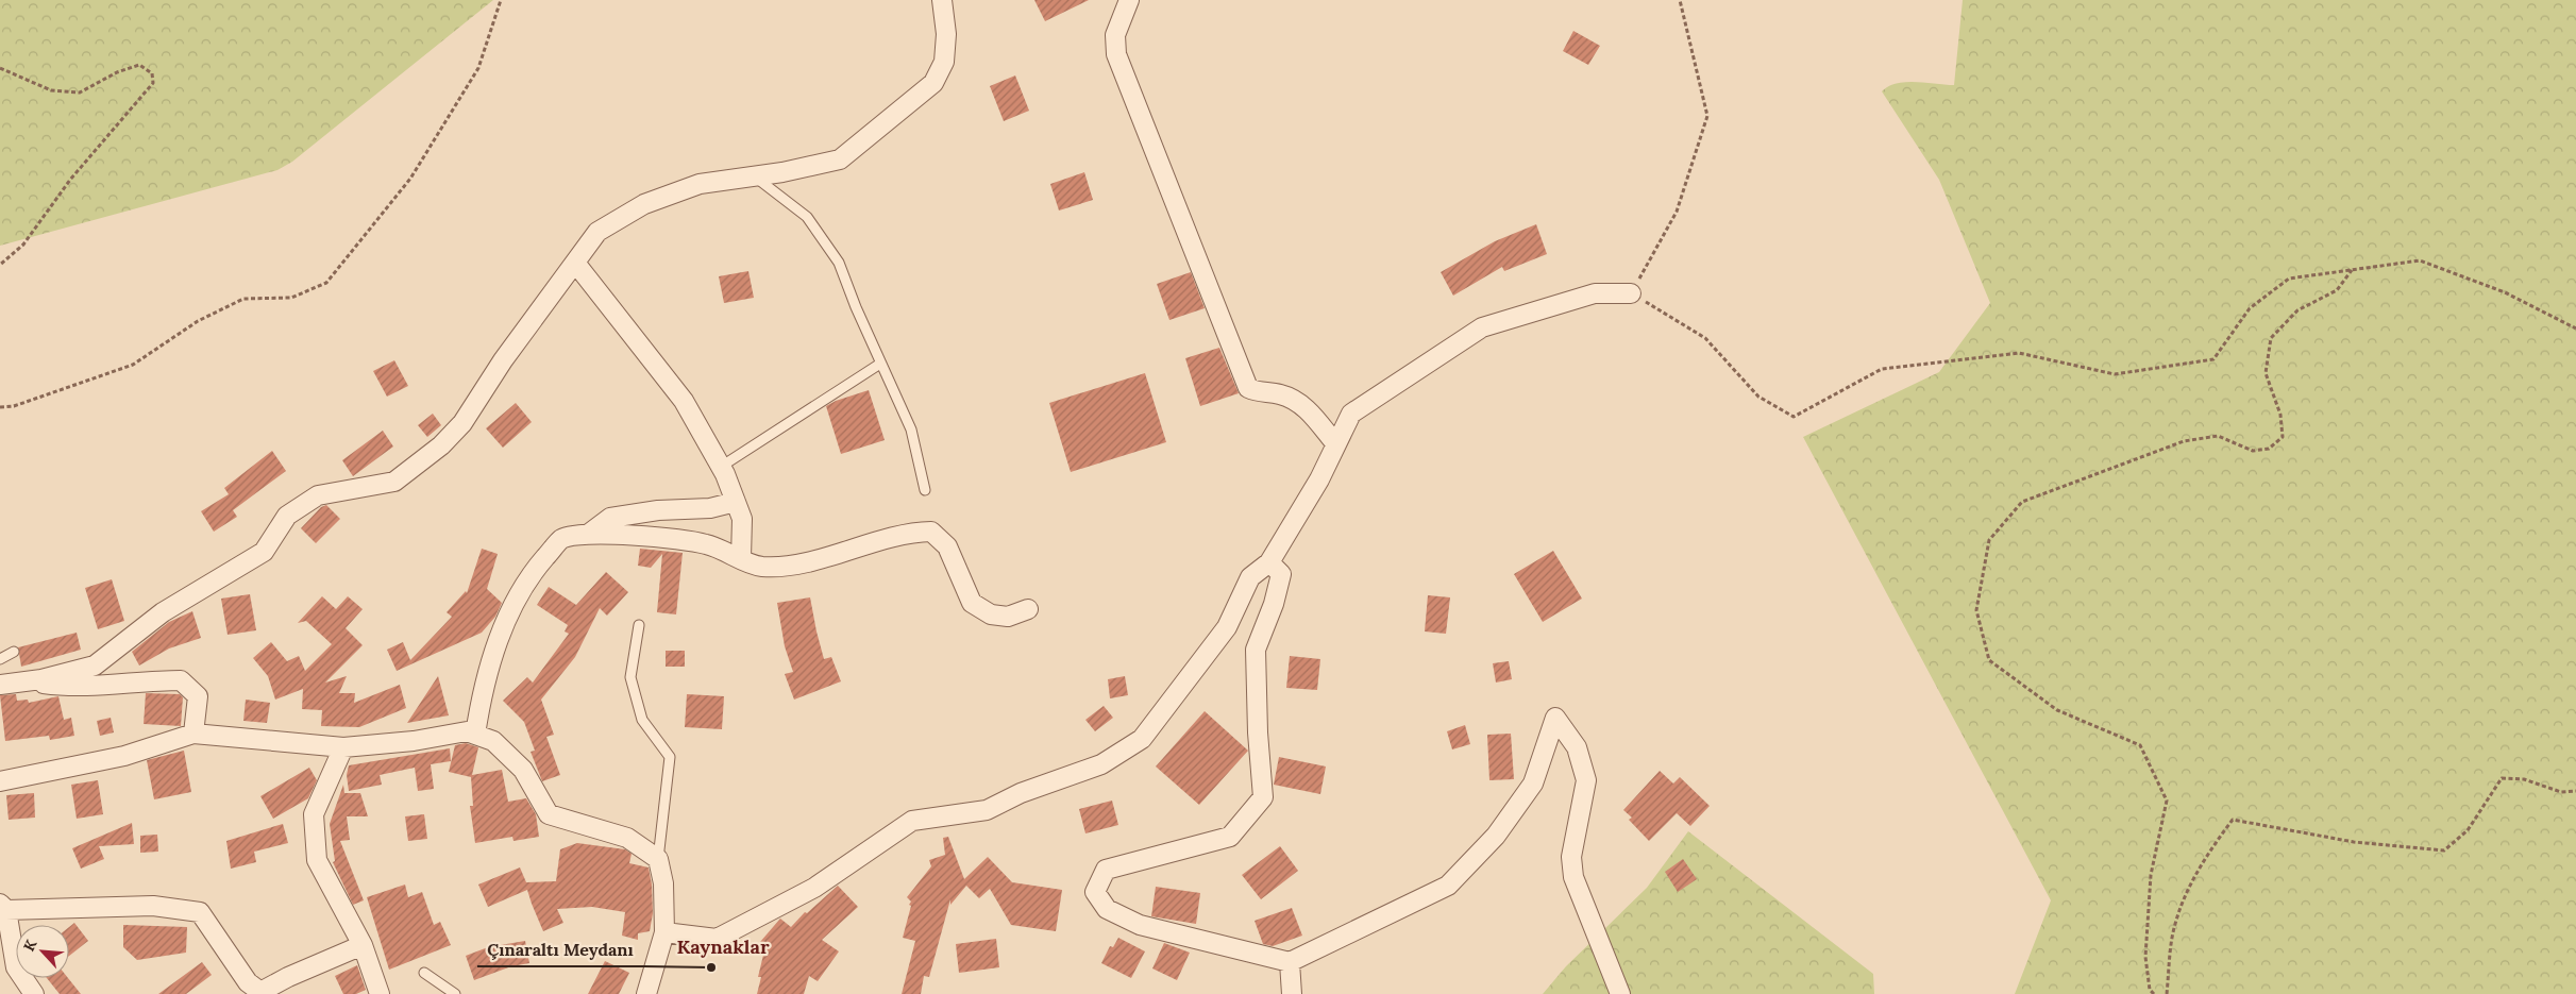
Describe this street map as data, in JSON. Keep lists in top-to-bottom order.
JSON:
{
  "districts": ["Kaynaklar"],
  "places": ["Çınaraltı Meydanı"],
  "north": "top left"
}
